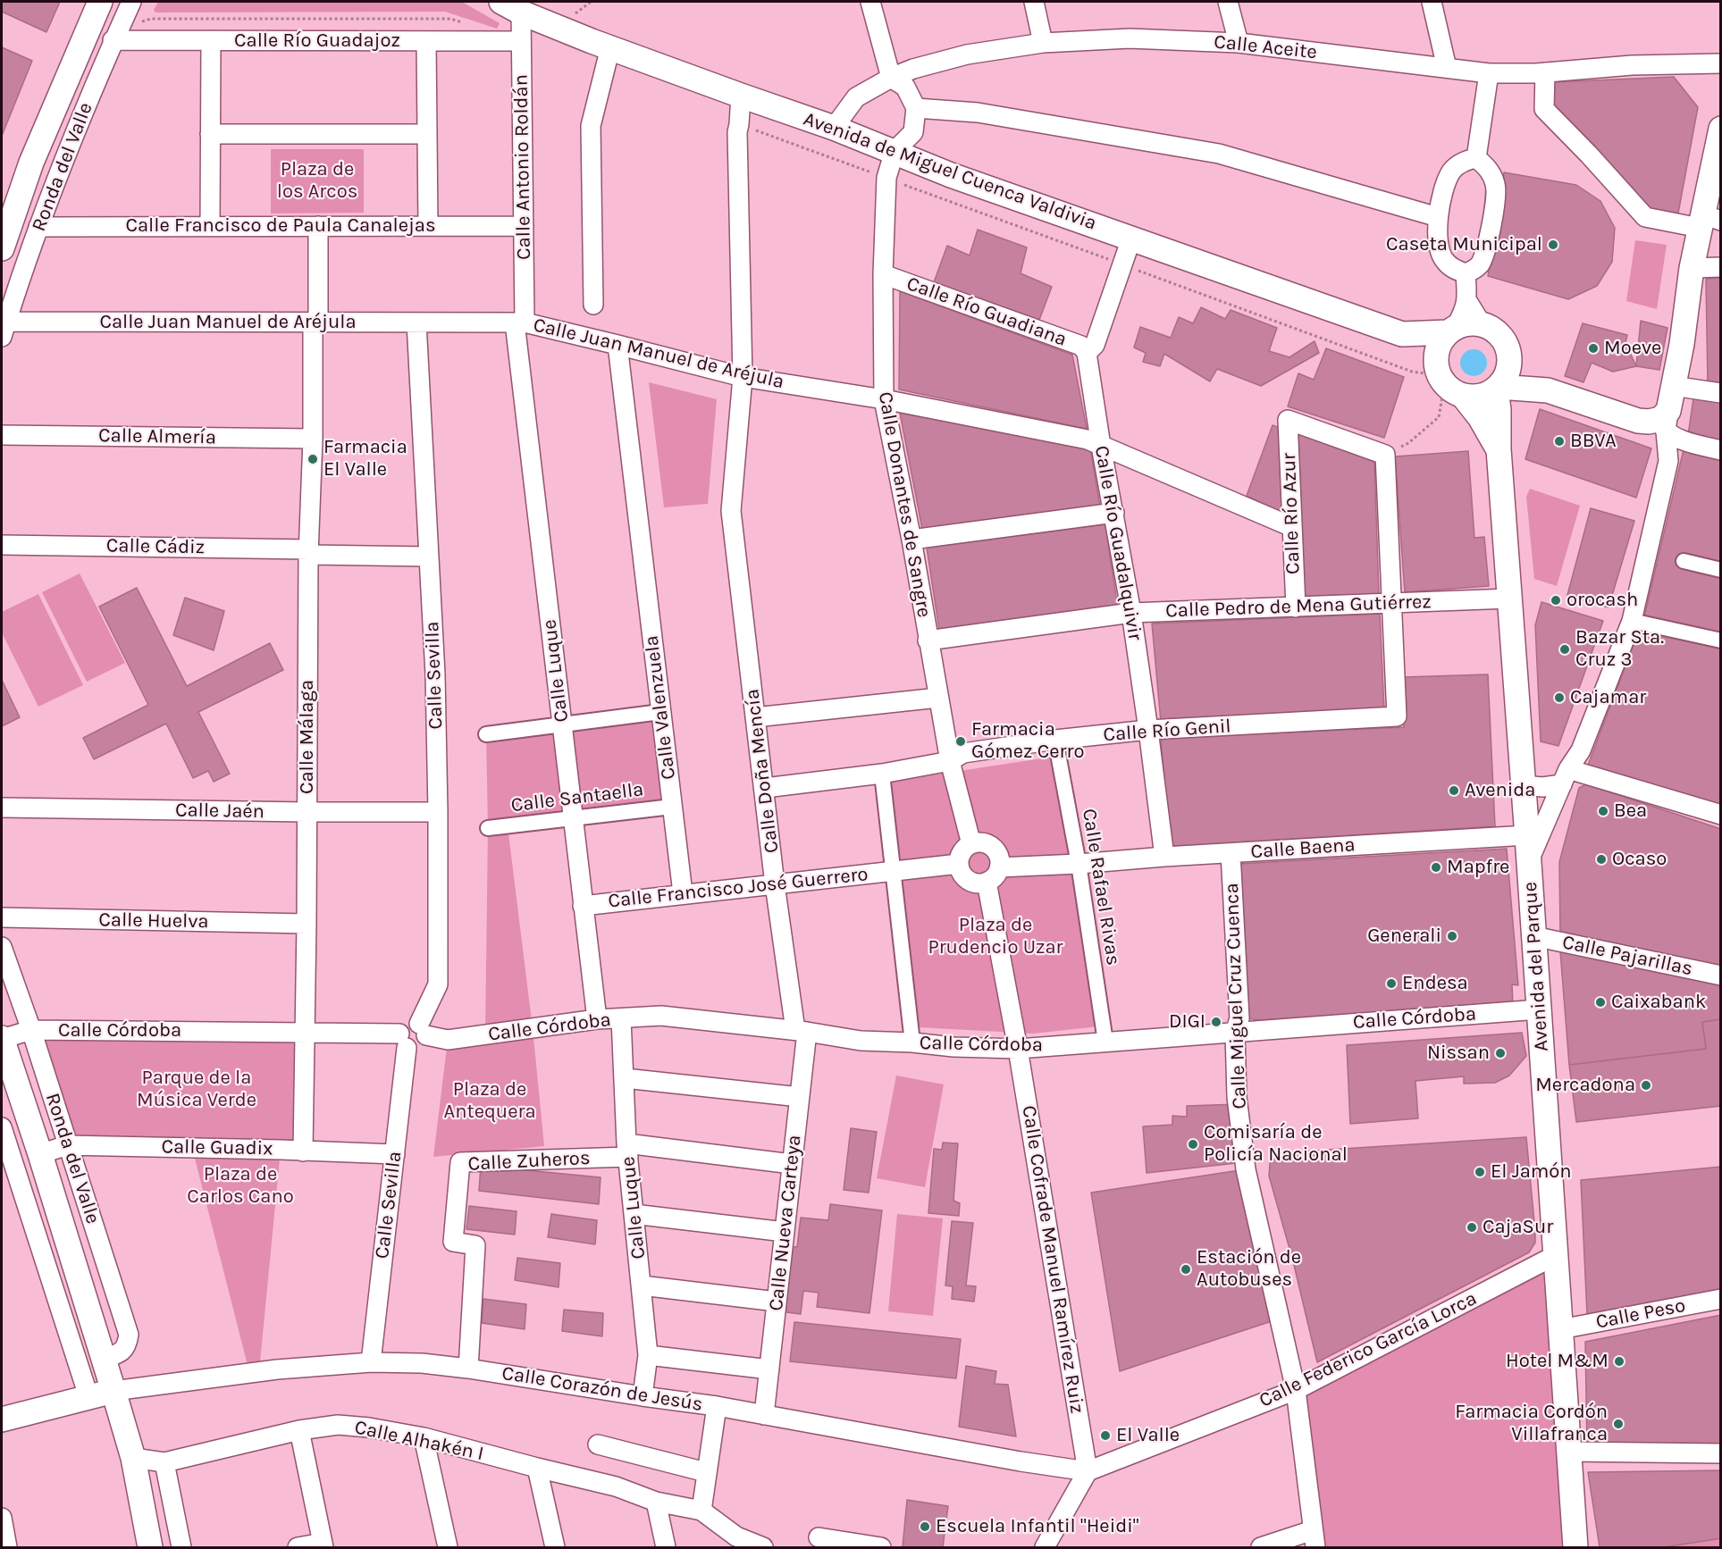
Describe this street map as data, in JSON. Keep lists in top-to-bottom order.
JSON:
{
  "streets": {
    "street": [
      "Calle Río Guadajoz",
      "Calle Aceite",
      "Ronda del Valle",
      "Calle Antonio Roldán",
      "Avenida de Miguel Cuenca Valdivia",
      "Calle Francisco de Paula Canalejas",
      "Calle Río Guadiana",
      "Calle Juan Manuel de Aréjula",
      "Calle Almería",
      "Calle Donantes de Sangre",
      "Calle Río Azur",
      "Calle Río Guadalquivir",
      "Calle Cádiz",
      "Calle Pedro de Mena Gutiérrez",
      "Calle Luque",
      "Calle Sevilla",
      "Calle Valenzuela",
      "Calle Río Genil",
      "Calle Málaga",
      "Calle Doña Mencía",
      "Calle Santaella",
      "Calle Jaén",
      "Calle Baena",
      "Calle Rafael Rivas",
      "Calle Francisco José Guerrero",
      "Calle Huelva",
      "Calle Pajarillas",
      "Avenida del Parque",
      "Calle Miguel Cruz Cuenca",
      "Calle Córdoba",
      "Calle Guadix",
      "Calle Zuheros",
      "Calle Nueva Carteya",
      "Calle Cofrade Manuel Ramírez Ruiz",
      "Calle Peso",
      "Calle Federico García Lorca",
      "Calle Corazón de Jesús",
      "Calle Alhakén I"
    ]
  },
  "crossings": [
    ["Calle Río Guadajoz", "Ronda del Valle"],
    ["Calle Río Guadajoz", "Calle Antonio Roldán"],
    ["Calle Aceite", "Avenida de Miguel Cuenca Valdivia"],
    ["Ronda del Valle", "Calle Francisco de Paula Canalejas"],
    ["Ronda del Valle", "Calle Juan Manuel de Aréjula"],
    ["Ronda del Valle", "Calle Córdoba"],
    ["Ronda del Valle", "Calle Guadix"],
    ["Ronda del Valle", "Calle Corazón de Jesús"],
    ["Ronda del Valle", "Calle Alhakén I"],
    ["Calle Antonio Roldán", "Avenida de Miguel Cuenca Valdivia"],
    ["Calle Antonio Roldán", "Calle Francisco de Paula Canalejas"],
    ["Calle Antonio Roldán", "Calle Juan Manuel de Aréjula"],
    ["Calle Antonio Roldán", "Calle Luque"],
    ["Avenida de Miguel Cuenca Valdivia", "Calle Donantes de Sangre"],
    ["Avenida de Miguel Cuenca Valdivia", "Calle Doña Mencía"],
    ["Avenida de Miguel Cuenca Valdivia", "Avenida del Parque"],
    ["Calle Francisco de Paula Canalejas", "Calle Málaga"],
    ["Calle Río Guadiana", "Calle Donantes de Sangre"],
    ["Calle Río Guadiana", "Calle Río Guadalquivir"],
    ["Calle Juan Manuel de Aréjula", "Calle Donantes de Sangre"],
    ["Calle Juan Manuel de Aréjula", "Calle Río Azur"],
    ["Calle Juan Manuel de Aréjula", "Calle Río Guadalquivir"],
    ["Calle Juan Manuel de Aréjula", "Calle Luque"],
    ["Calle Juan Manuel de Aréjula", "Calle Sevilla"],
    ["Calle Juan Manuel de Aréjula", "Calle Valenzuela"],
    ["Calle Juan Manuel de Aréjula", "Calle Málaga"],
    ["Calle Juan Manuel de Aréjula", "Calle Doña Mencía"],
    ["Calle Almería", "Calle Málaga"],
    ["Calle Donantes de Sangre", "Calle Pedro de Mena Gutiérrez"],
    ["Calle Donantes de Sangre", "Calle Río Genil"],
    ["Calle Donantes de Sangre", "Calle Baena"],
    ["Calle Donantes de Sangre", "Calle Francisco José Guerrero"],
    ["Calle Río Azur", "Calle Pedro de Mena Gutiérrez"],
    ["Calle Río Guadalquivir", "Calle Pedro de Mena Gutiérrez"],
    ["Calle Río Guadalquivir", "Calle Río Genil"],
    ["Calle Río Guadalquivir", "Calle Baena"],
    ["Calle Cádiz", "Calle Sevilla"],
    ["Calle Cádiz", "Calle Málaga"],
    ["Calle Pedro de Mena Gutiérrez", "Calle Río Genil"],
    ["Calle Pedro de Mena Gutiérrez", "Avenida del Parque"],
    ["Calle Luque", "Calle Santaella"],
    ["Calle Luque", "Calle Francisco José Guerrero"],
    ["Calle Luque", "Calle Córdoba"],
    ["Calle Luque", "Calle Zuheros"],
    ["Calle Luque", "Calle Corazón de Jesús"],
    ["Calle Sevilla", "Calle Jaén"],
    ["Calle Sevilla", "Calle Córdoba"],
    ["Calle Sevilla", "Calle Guadix"],
    ["Calle Sevilla", "Calle Corazón de Jesús"],
    ["Calle Valenzuela", "Calle Santaella"],
    ["Calle Valenzuela", "Calle Francisco José Guerrero"],
    ["Calle Río Genil", "Calle Doña Mencía"],
    ["Calle Río Genil", "Calle Rafael Rivas"],
    ["Calle Málaga", "Calle Jaén"],
    ["Calle Málaga", "Calle Huelva"],
    ["Calle Málaga", "Calle Córdoba"],
    ["Calle Málaga", "Calle Guadix"],
    ["Calle Doña Mencía", "Calle Francisco José Guerrero"],
    ["Calle Doña Mencía", "Calle Córdoba"],
    ["Calle Doña Mencía", "Calle Nueva Carteya"],
    ["Calle Baena", "Calle Rafael Rivas"],
    ["Calle Baena", "Calle Francisco José Guerrero"],
    ["Calle Baena", "Avenida del Parque"],
    ["Calle Baena", "Calle Miguel Cruz Cuenca"],
    ["Calle Rafael Rivas", "Calle Córdoba"],
    ["Calle Pajarillas", "Avenida del Parque"],
    ["Avenida del Parque", "Calle Córdoba"],
    ["Avenida del Parque", "Calle Peso"],
    ["Avenida del Parque", "Calle Federico García Lorca"],
    ["Calle Miguel Cruz Cuenca", "Calle Córdoba"],
    ["Calle Miguel Cruz Cuenca", "Calle Federico García Lorca"],
    ["Calle Córdoba", "Calle Nueva Carteya"],
    ["Calle Córdoba", "Calle Cofrade Manuel Ramírez Ruiz"],
    ["Calle Zuheros", "Calle Corazón de Jesús"],
    ["Calle Nueva Carteya", "Calle Corazón de Jesús"],
    ["Calle Cofrade Manuel Ramírez Ruiz", "Calle Federico García Lorca"],
    ["Calle Cofrade Manuel Ramírez Ruiz", "Calle Corazón de Jesús"],
    ["Calle Federico García Lorca", "Calle Corazón de Jesús"]
  ],
  "parks": [
    "Plaza de los Arcos",
    "Plaza de Prudencio Uzar",
    "Parque de la Música Verde",
    "Plaza de Antequera",
    "Plaza de Carlos Cano"
  ],
  "places": [
    "Caseta Municipal",
    "Moeve",
    "BBVA",
    "Farmacia El Valle",
    "orocash",
    "Bazar Sta. Cruz 3",
    "Cajamar",
    "Farmacia Gómez Cerro",
    "Avenida",
    "Bea",
    "Ocaso",
    "Mapfre",
    "Generali",
    "Endesa",
    "Caixabank",
    "DIGI",
    "Nissan",
    "Mercadona",
    "Comisaría de Policía Nacional",
    "El Jamón",
    "CajaSur",
    "Estación de Autobuses",
    "Hotel M&M",
    "Farmacia Cordón Villafranca",
    "El Valle",
    "Escuela Infantil \"Heidi\""
  ]
}
